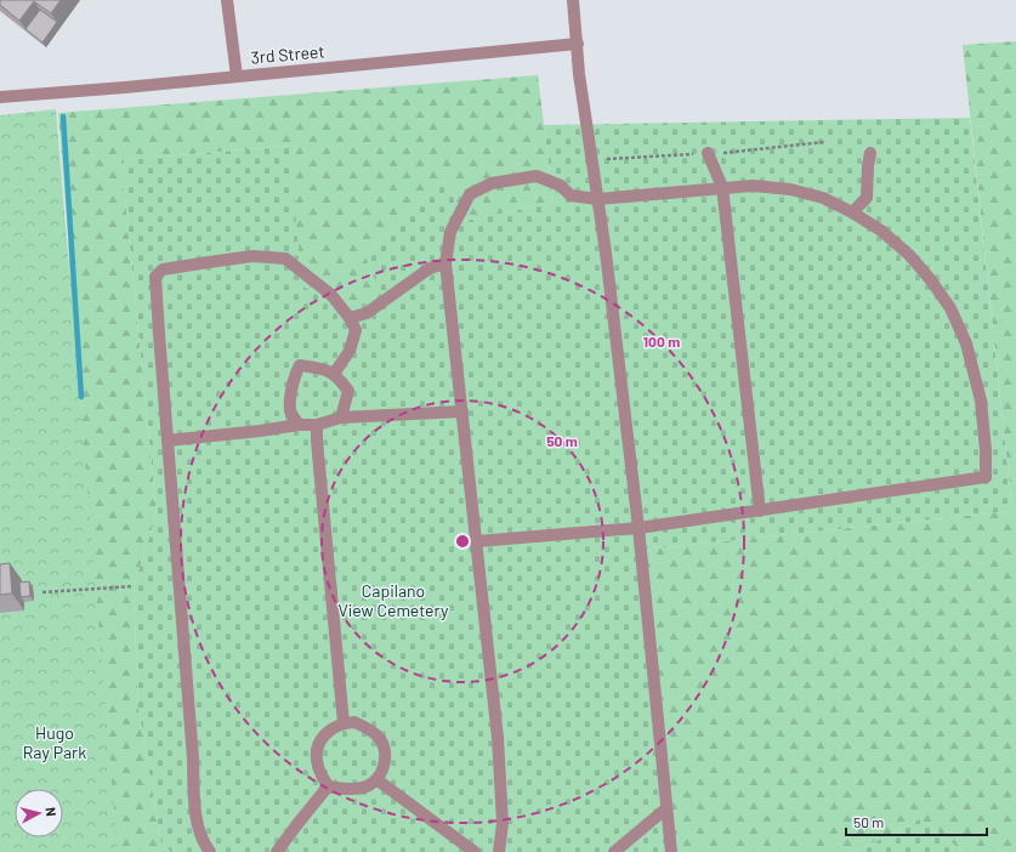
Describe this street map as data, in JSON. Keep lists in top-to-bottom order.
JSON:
{
  "streets": {
    "street": ["3rd Street"]
  },
  "parks": ["Capilano View Cemetery", "Hugo Ray Park"],
  "scale_bar": "50 m",
  "north": "right",
  "rings": ["100 m", "50 m"]
}
